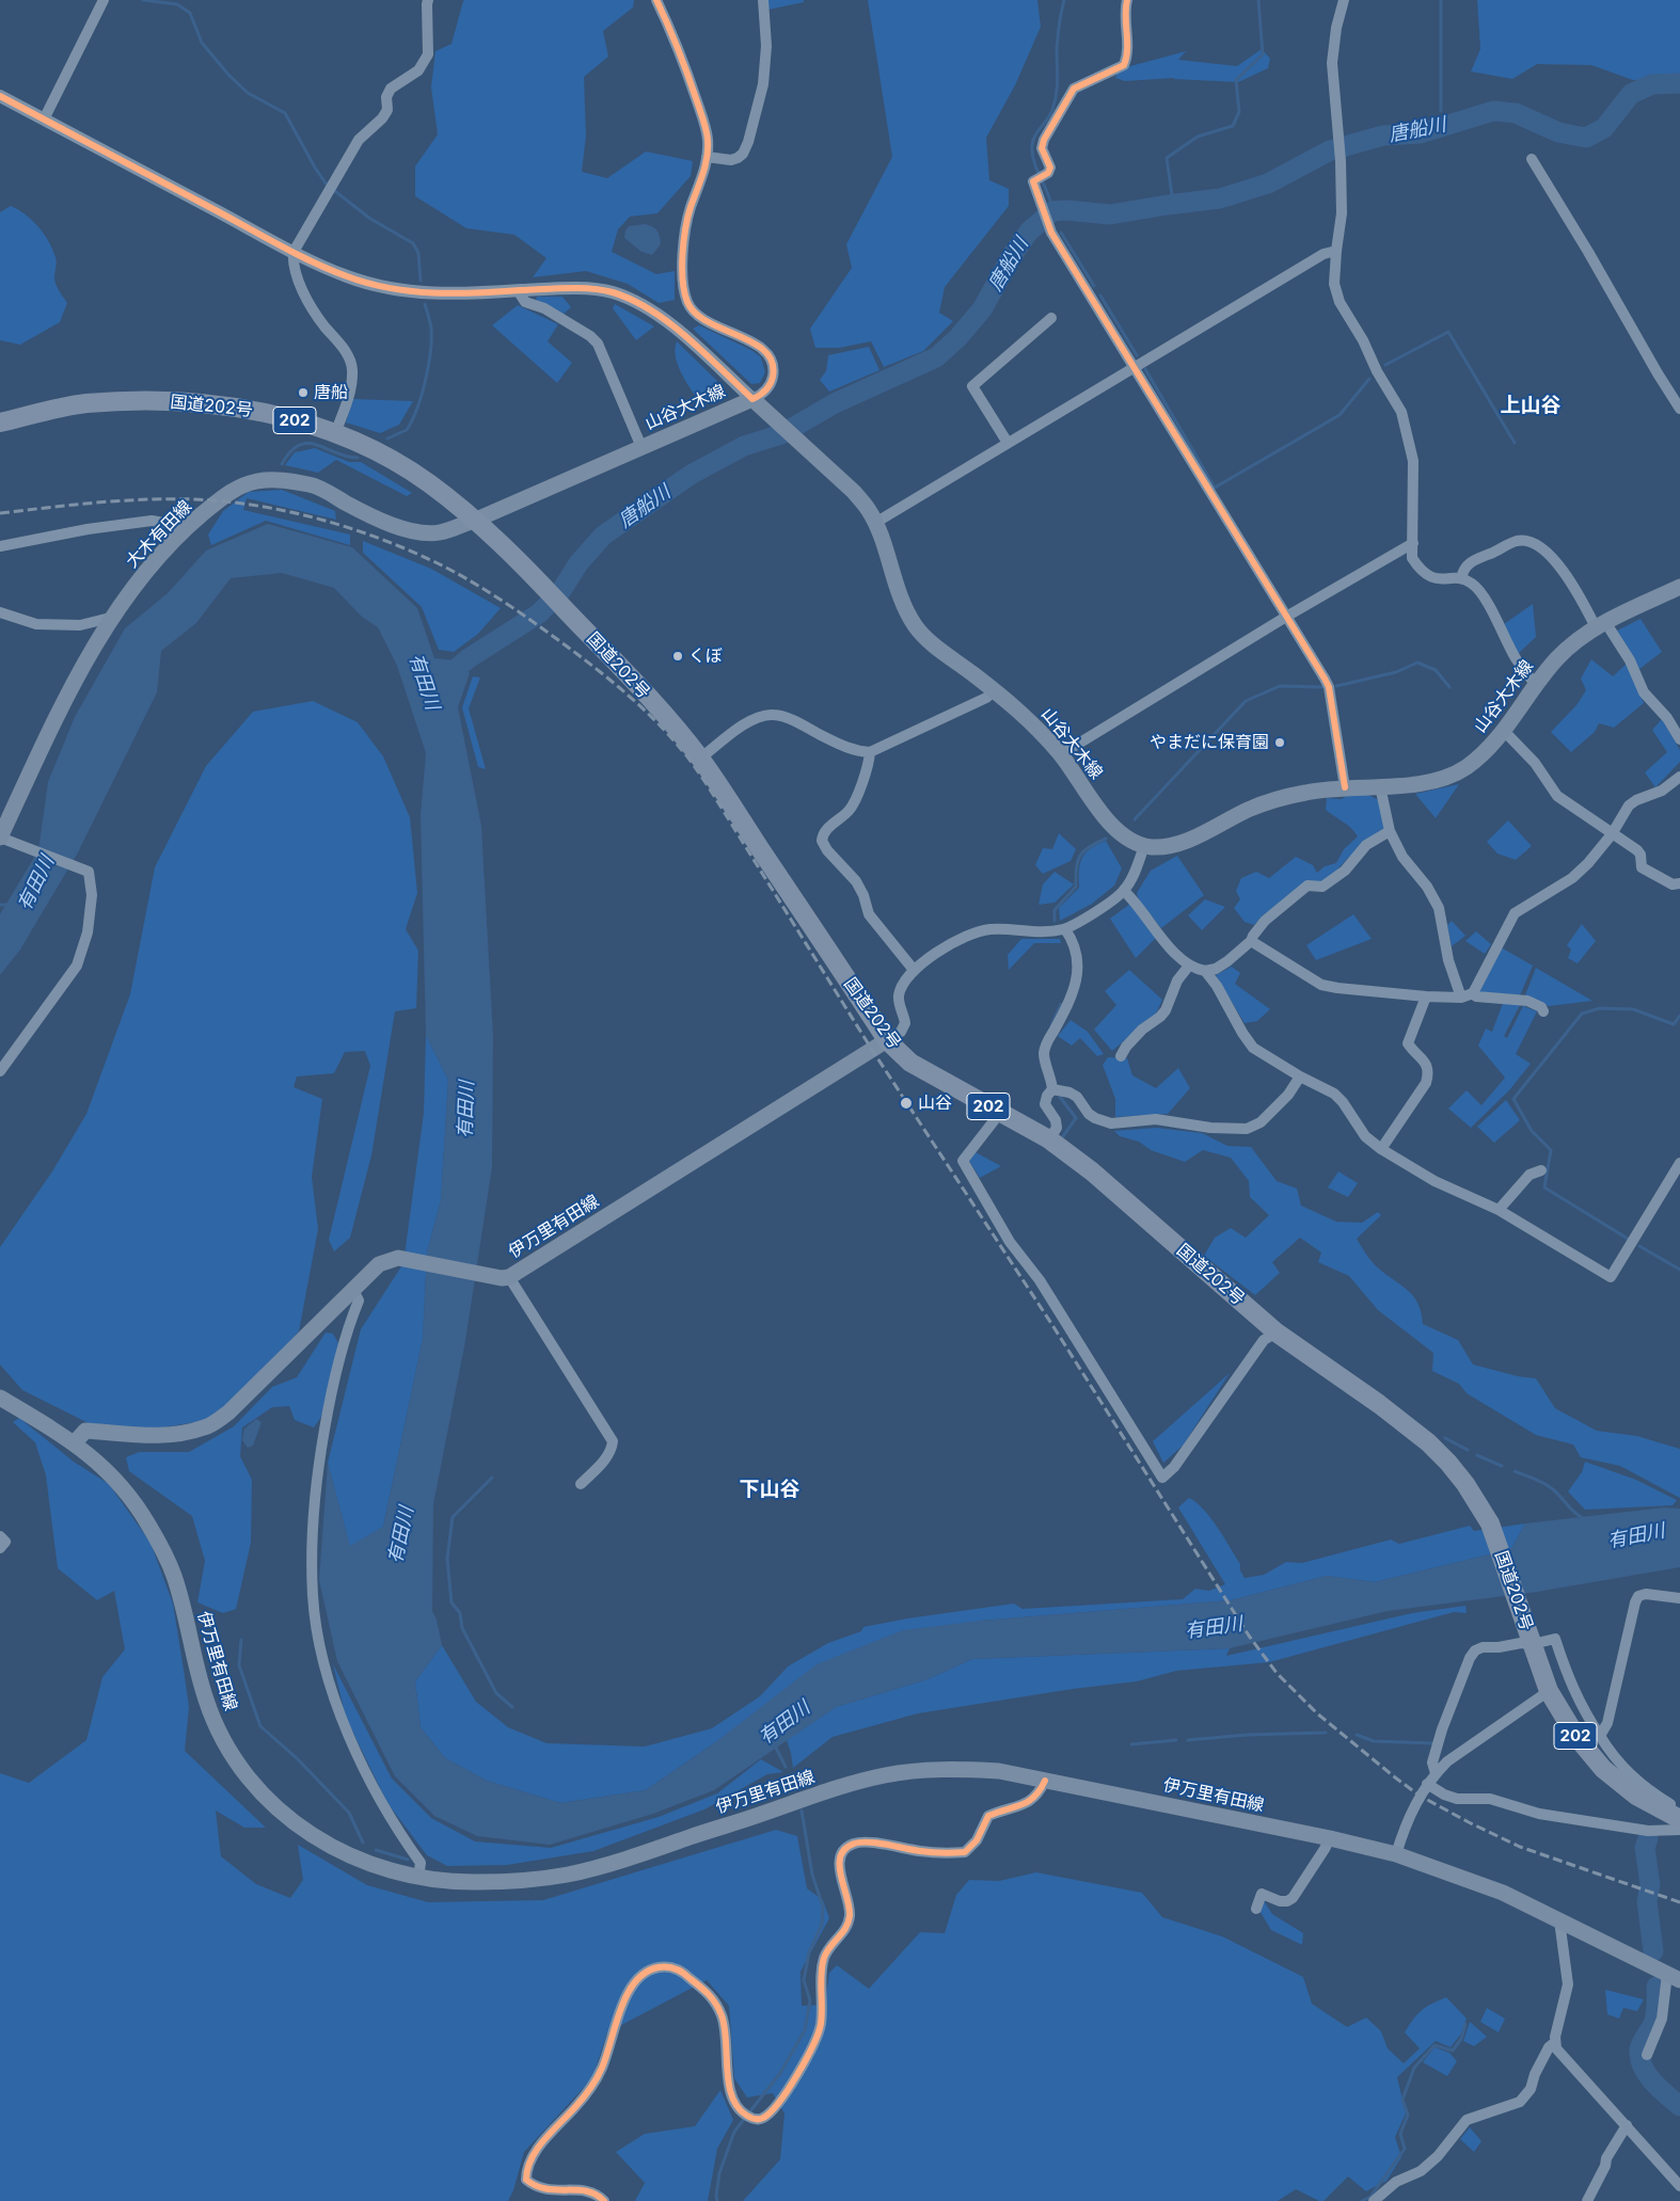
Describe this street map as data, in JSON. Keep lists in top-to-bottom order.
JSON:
{
  "streets": {
    "highway": ["国道202号", "202"],
    "main road": ["山谷大木線", "大木有田線", "伊万里有田線"]
  },
  "crossings": [
    ["国道202号", "山谷大木線"],
    ["国道202号", "大木有田線"],
    ["国道202号", "伊万里有田線"],
    ["山谷大木線", "大木有田線"]
  ],
  "districts": ["上山谷", "下山谷"],
  "water": ["唐船川", "有田川"],
  "places": [
    "唐船",
    "くぼ",
    "やまだに保育園",
    "山谷"
  ]
}
